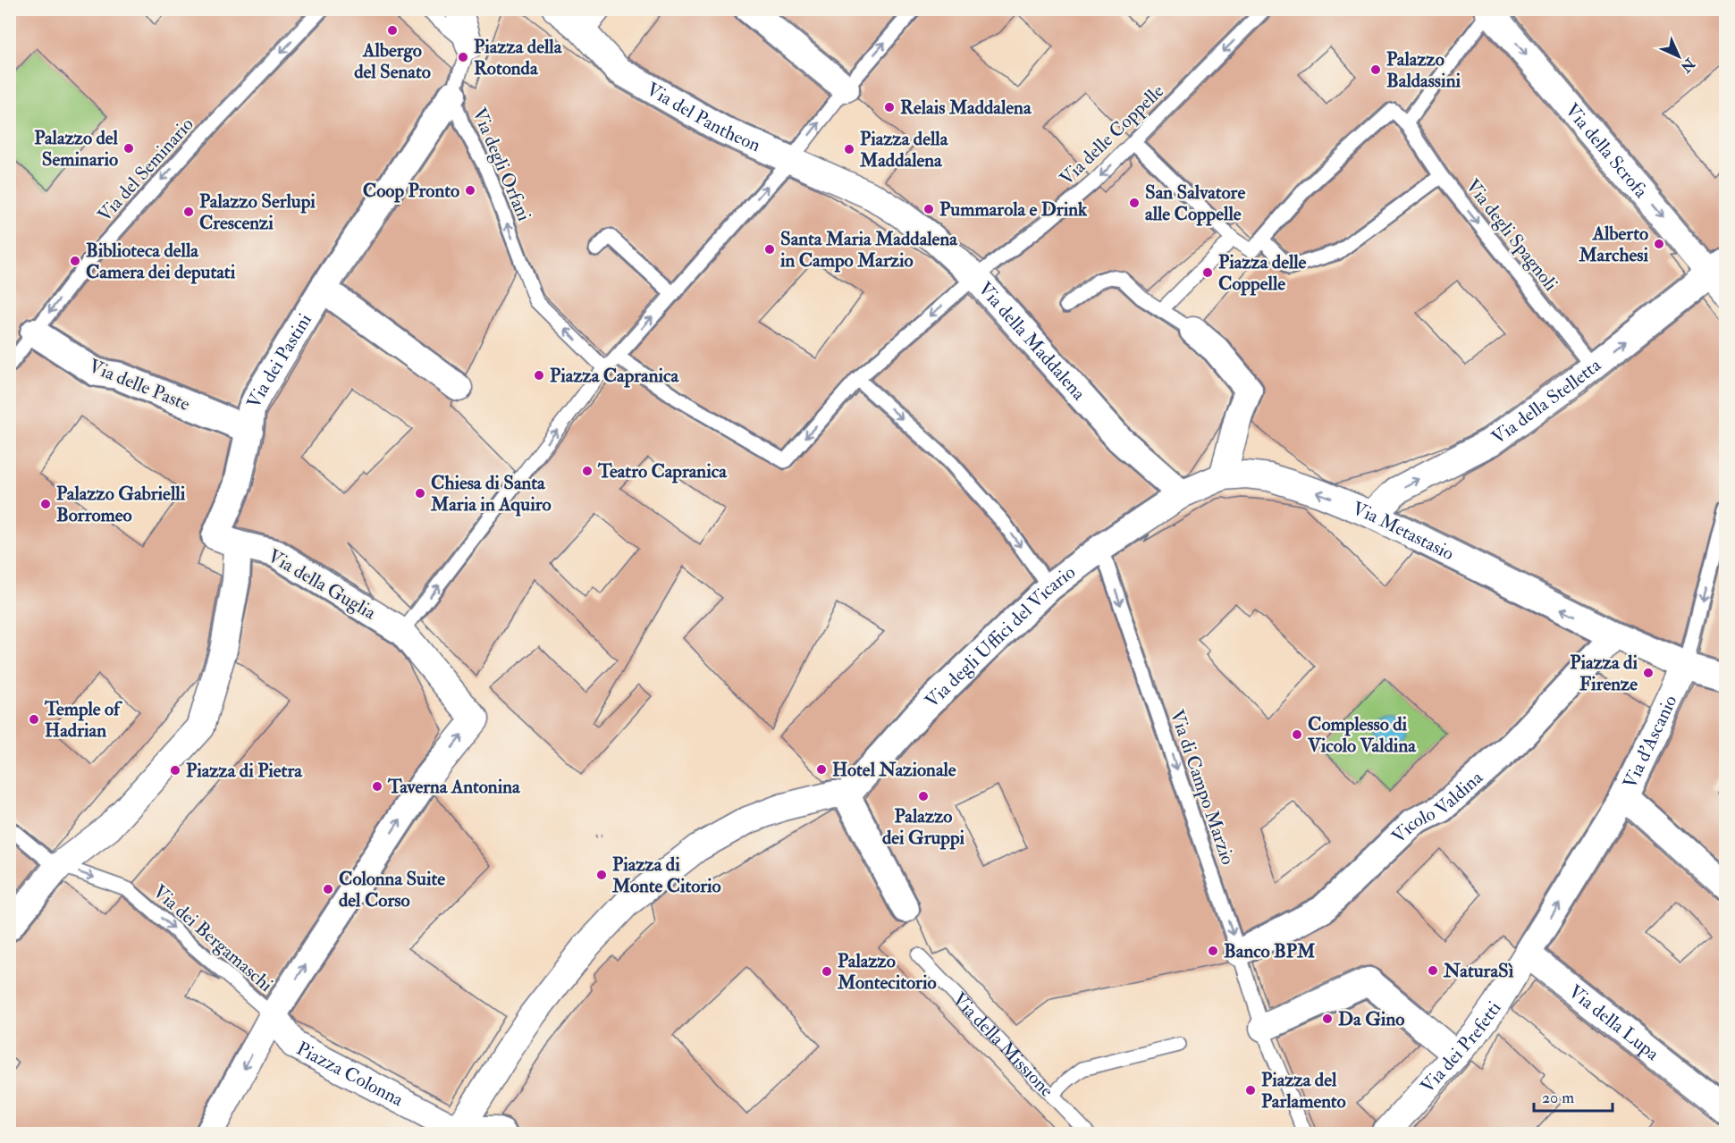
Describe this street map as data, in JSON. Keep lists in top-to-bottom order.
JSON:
{
  "streets": {
    "street": [
      "Via del Pantheon",
      "Via della Scrofa",
      "Via della Maddalena",
      "Via dei Pastini",
      "Via delle Paste",
      "Via della Stelletta",
      "Via Metastasio",
      "Via della Guglia",
      "Via degli Uffici del Vicario",
      "Via d'Ascanio",
      "Vicolo Valdina",
      "Via della Lupa",
      "Via dei Prefetti",
      "Piazza Colonna"
    ],
    "lane": [
      "Via delle Coppelle",
      "Via degli Orfani",
      "Via del Seminario",
      "Via degli Spagnoli",
      "Via di Campo Marzio",
      "Via dei Bergamaschi",
      "Via della Missione"
    ]
  },
  "crossings": [
    ["Via del Pantheon", "Via della Maddalena"],
    ["Via delle Coppelle", "Via degli Orfani"],
    ["Via delle Coppelle", "Via della Maddalena"],
    ["Via della Scrofa", "Via della Stelletta"],
    ["Via degli Orfani", "Via dei Pastini"],
    ["Via del Seminario", "Via delle Paste"],
    ["Via degli Spagnoli", "Via della Stelletta"],
    ["Via della Maddalena", "Via Metastasio"],
    ["Via della Maddalena", "Via degli Uffici del Vicario"],
    ["Via dei Pastini", "Via delle Paste"],
    ["Via dei Pastini", "Via della Guglia"],
    ["Via della Stelletta", "Via Metastasio"],
    ["Via Metastasio", "Via degli Uffici del Vicario"],
    ["Via Metastasio", "Vicolo Valdina"],
    ["Via degli Uffici del Vicario", "Via di Campo Marzio"],
    ["Via d'Ascanio", "Via della Lupa"],
    ["Via d'Ascanio", "Via dei Prefetti"],
    ["Via di Campo Marzio", "Vicolo Valdina"],
    ["Via dei Bergamaschi", "Piazza Colonna"],
    ["Via della Lupa", "Via dei Prefetti"]
  ],
  "one_way": [
    "Via delle Coppelle",
    "Via della Scrofa",
    "Via degli Orfani",
    "Via del Seminario",
    "Via degli Spagnoli",
    "Via della Stelletta",
    "Via Metastasio",
    "Via di Campo Marzio",
    "Via dei Bergamaschi"
  ],
  "places": [
    "Albergo del Senato",
    "Piazza della Rotonda",
    "Palazzo Baldassini",
    "Relais Maddalena",
    "Palazzo del Seminario",
    "Piazza della Maddalena",
    "Coop Pronto",
    "San Salvatore alle Coppelle",
    "Pummarola e Drink",
    "Palazzo Serlupi Crescenzi",
    "Alberto Marchesi",
    "Santa Maria Maddalena in Campo Marzio",
    "Biblioteca della Camera dei deputati",
    "Piazza delle Coppelle",
    "Piazza Capranica",
    "Teatro Capranica",
    "Chiesa di Santa Maria in Aquiro",
    "Palazzo Gabrielli Borromeo",
    "Piazza di Firenze",
    "Temple of Hadrian",
    "Complesso di Vicolo Valdina",
    "Hotel Nazionale",
    "Piazza di Pietra",
    "Taverna Antonina",
    "Palazzo dei Gruppi",
    "Piazza di Monte Citorio",
    "Colonna Suite del Corso",
    "Banco BPM",
    "NaturaSì",
    "Palazzo Montecitorio",
    "Da Gino",
    "Piazza del Parlamento"
  ],
  "scale_bar": "20 m",
  "north": "bottom right"
}
